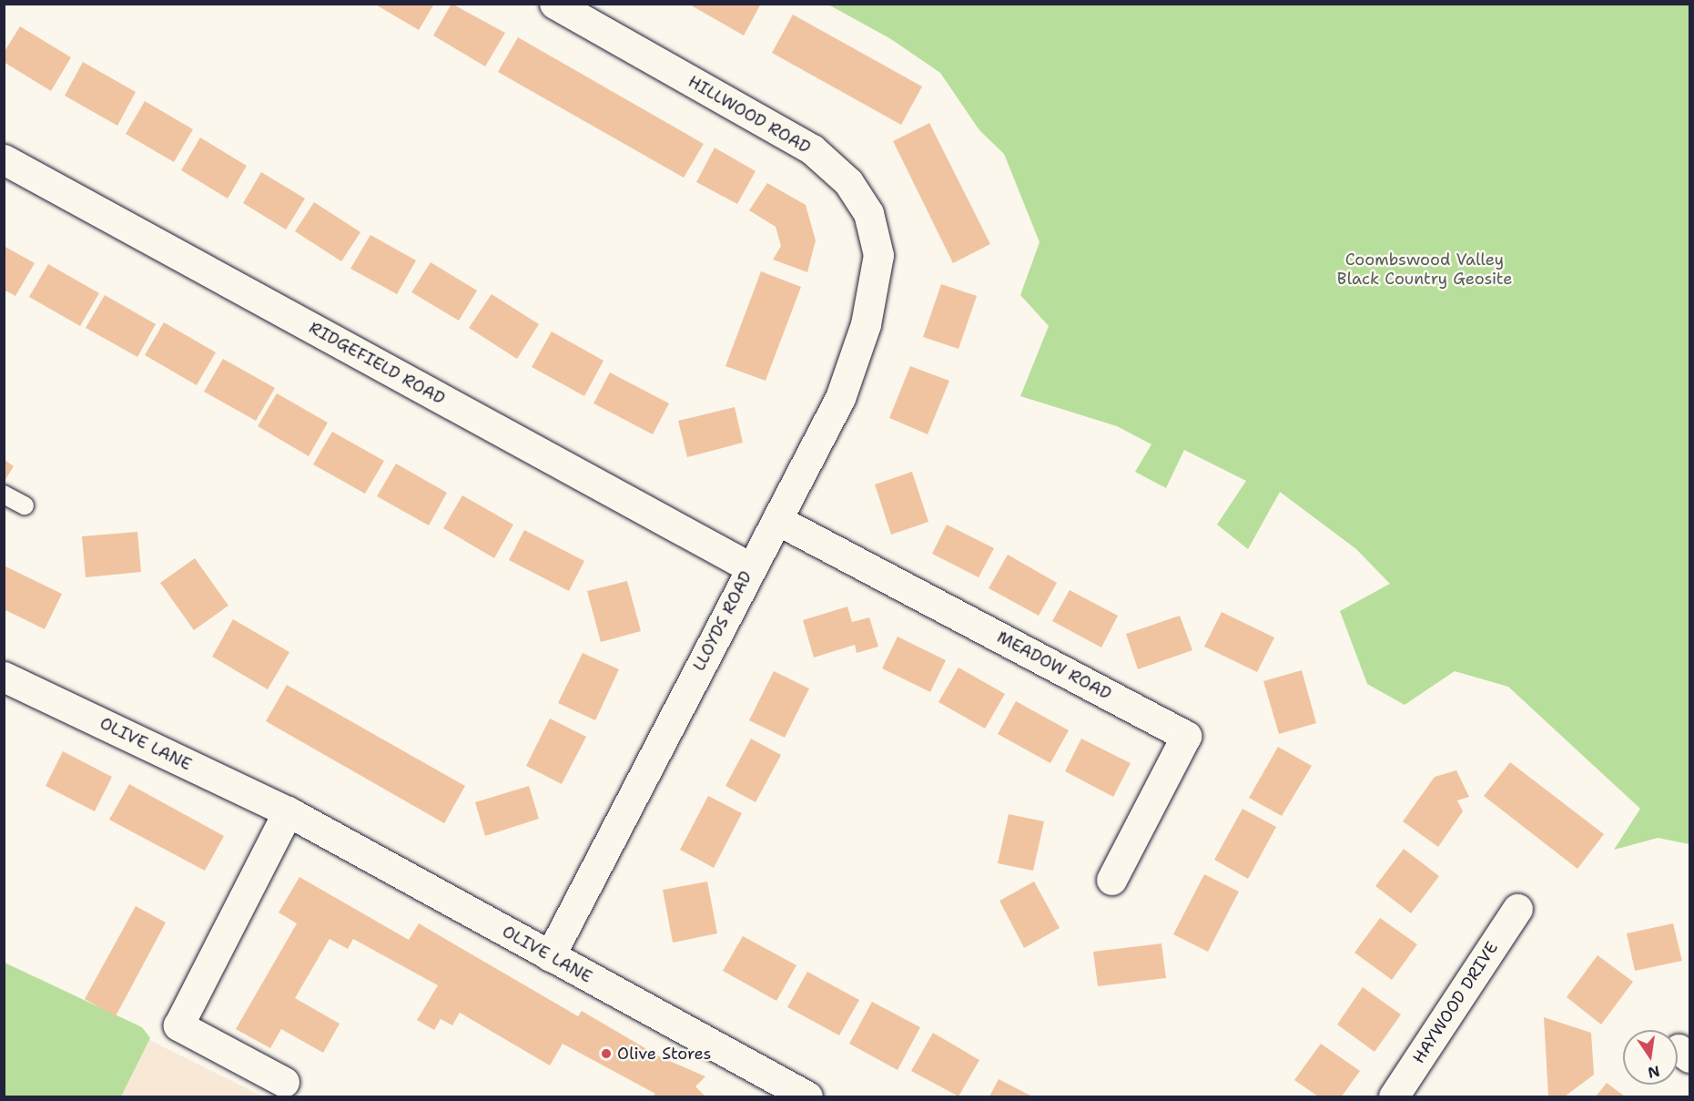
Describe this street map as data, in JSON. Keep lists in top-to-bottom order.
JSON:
{
  "streets": {
    "street": [
      "HILLWOOD ROAD",
      "RIDGEFIELD ROAD",
      "LLOYDS ROAD",
      "MEADOW ROAD",
      "OLIVE LANE",
      "HAYWOOD DRIVE"
    ]
  },
  "crossings": [
    ["HILLWOOD ROAD", "LLOYDS ROAD"],
    ["RIDGEFIELD ROAD", "LLOYDS ROAD"],
    ["LLOYDS ROAD", "MEADOW ROAD"],
    ["LLOYDS ROAD", "OLIVE LANE"]
  ],
  "parks": ["Coombswood Valley Black Country Geosite"],
  "places": ["Olive Stores"],
  "north": "bottom"
}
